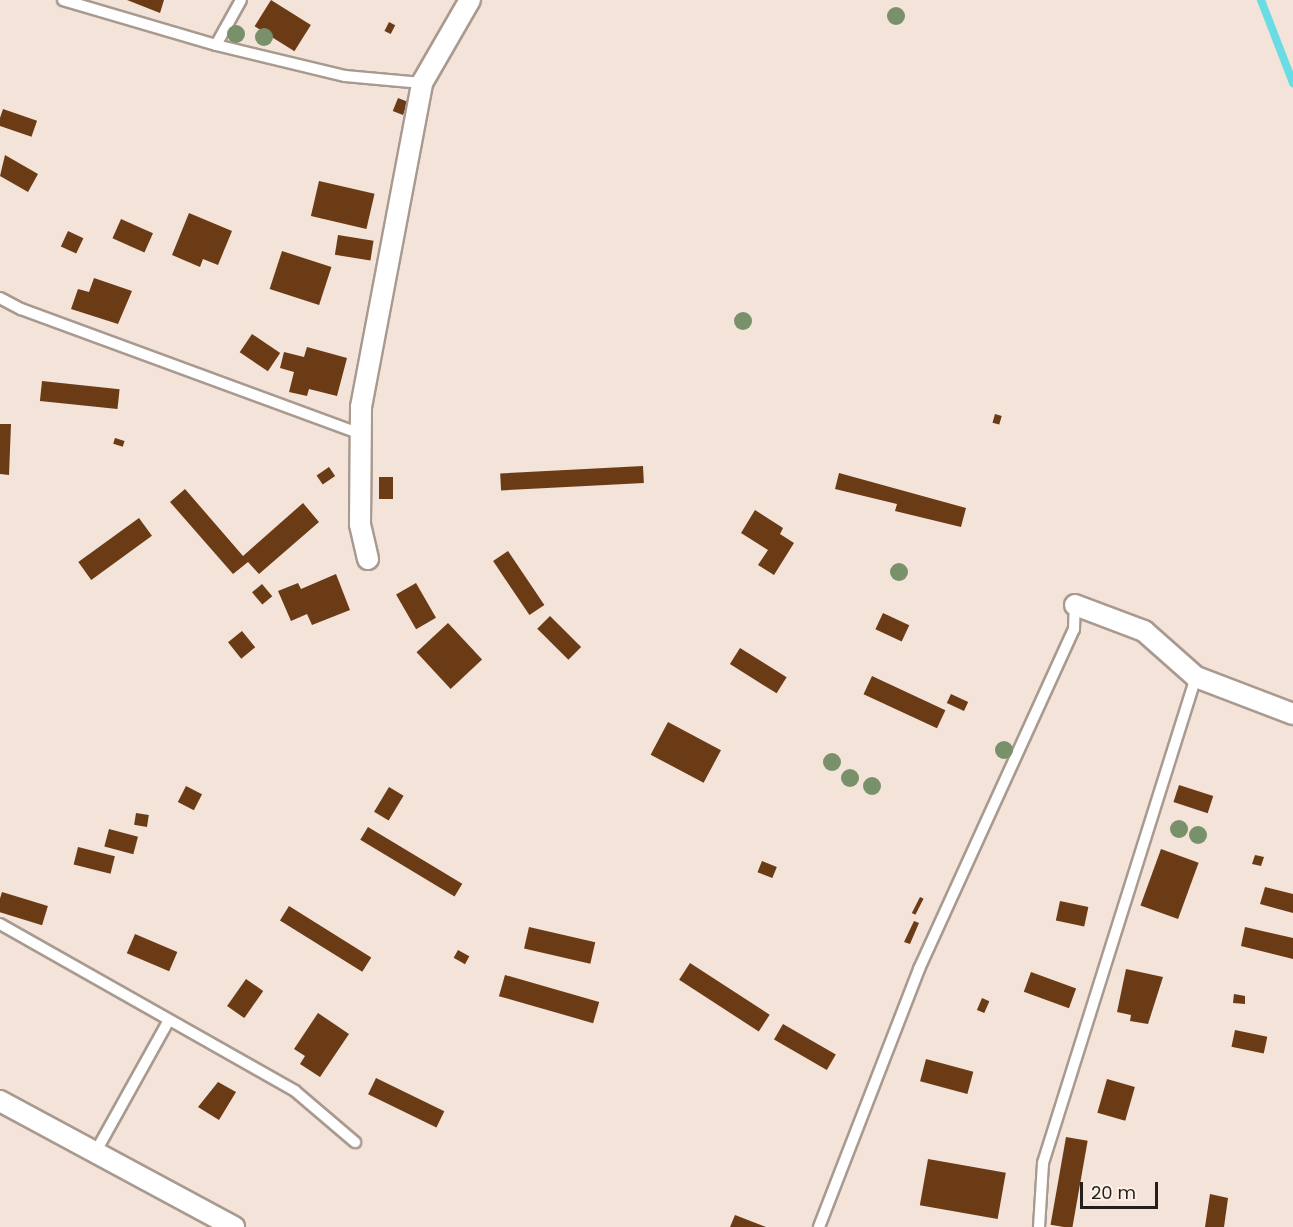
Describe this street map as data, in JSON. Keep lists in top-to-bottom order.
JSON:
{
  "scale_bar": "20 m"
}
